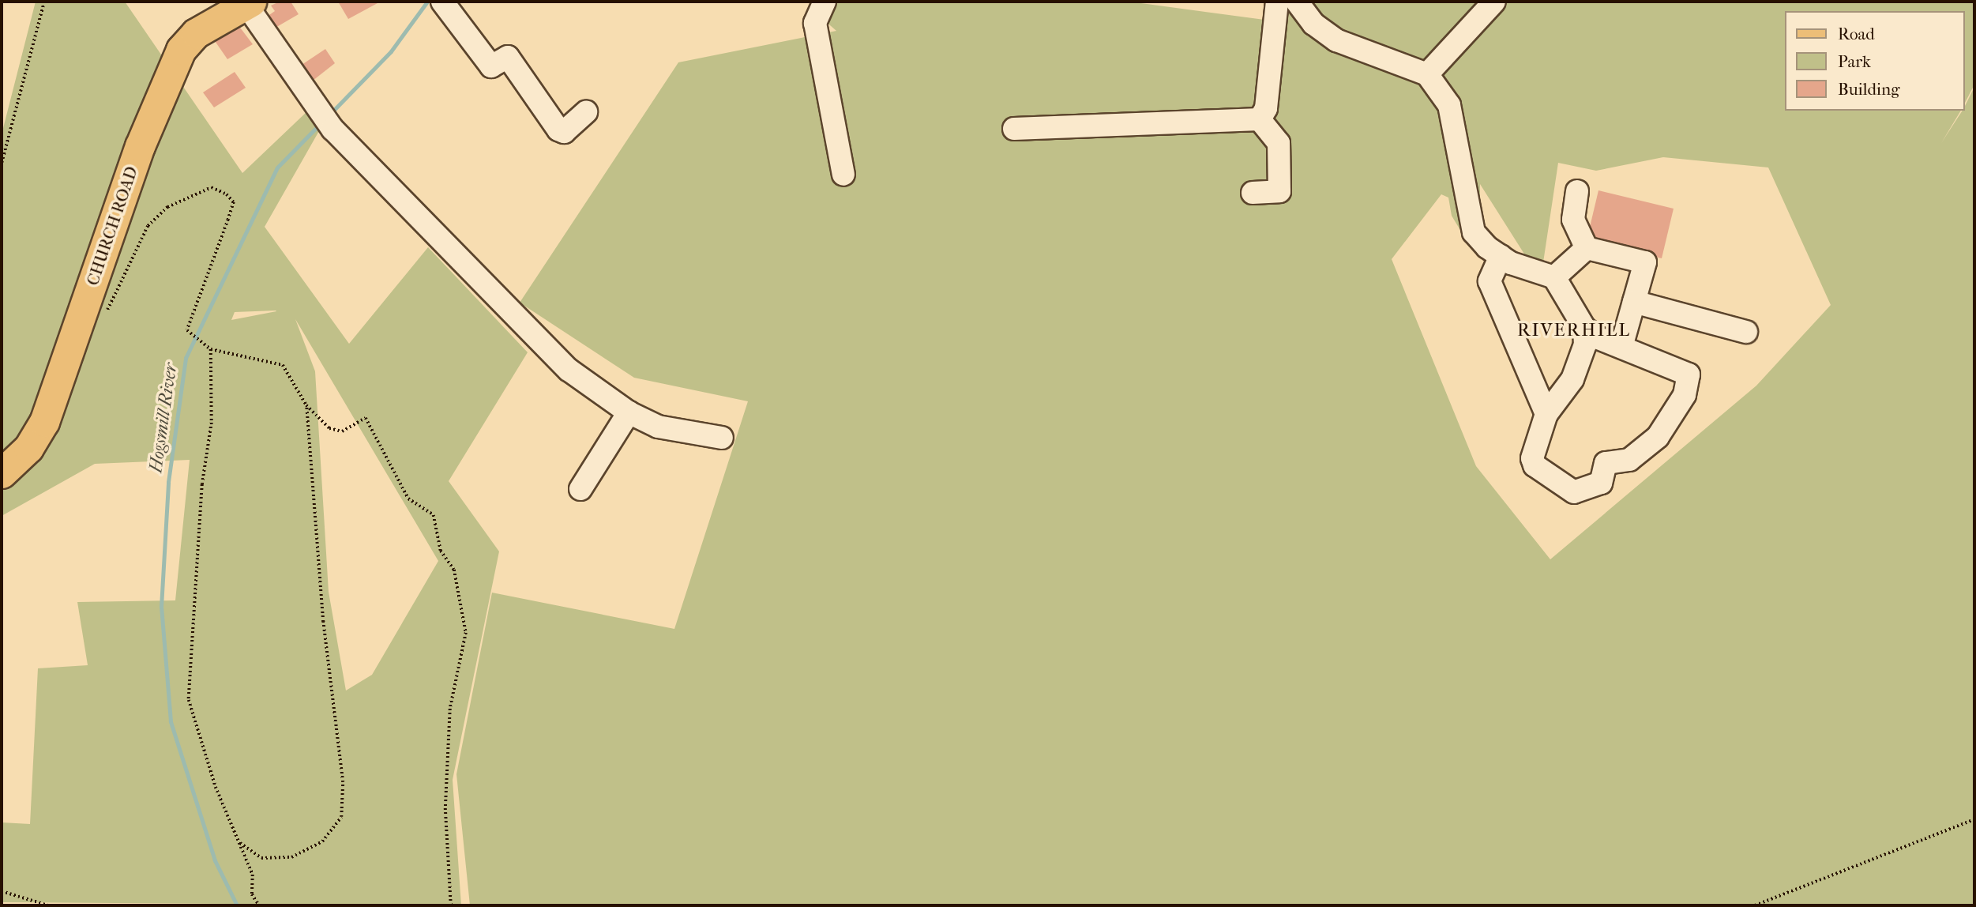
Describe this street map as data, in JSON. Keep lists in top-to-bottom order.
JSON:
{
  "streets": {
    "main road": ["CHURCH ROAD"]
  },
  "districts": ["RIVERHILL"],
  "water": ["Hogsmill River"],
  "legend": ["Road", "Park", "Building"]
}
